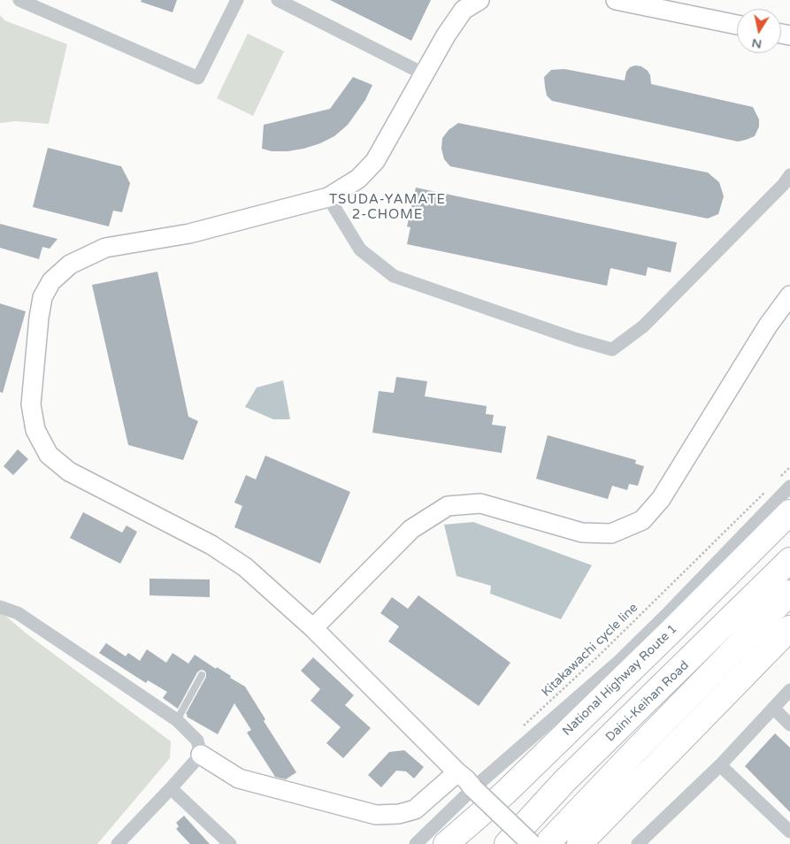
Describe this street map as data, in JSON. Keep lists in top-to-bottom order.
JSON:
{
  "streets": {
    "highway": ["National Highway Route 1", "Daini-Keihan Road"],
    "path": ["Kitakawachi cycle line"]
  },
  "districts": ["TSUDA-YAMATE 2-CHOME"],
  "north": "bottom"
}
